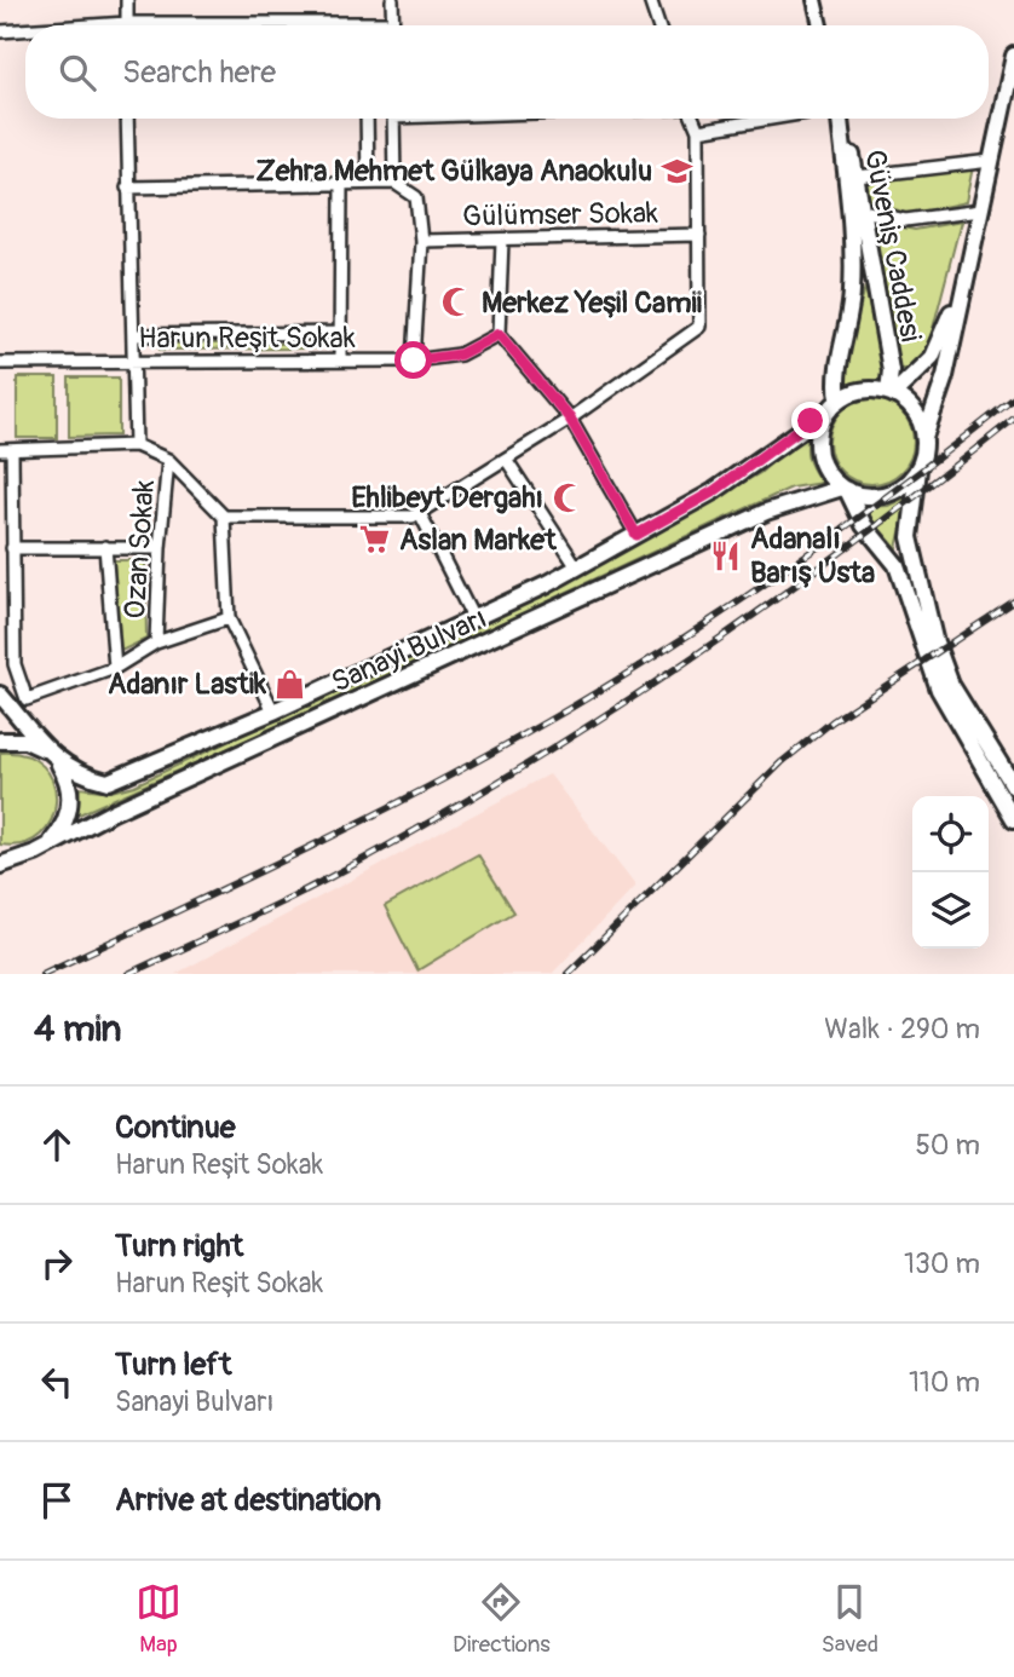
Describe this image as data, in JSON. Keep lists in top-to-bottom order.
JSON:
{
  "streets": {
    "main road": ["Güveniş Caddesi", "Sanayi Bulvarı"],
    "street": ["Gülümser Sokak", "Harun Reşit Sokak", "Ozan Sokak"]
  },
  "crossings": [
    ["Güveniş Caddesi", "Sanayi Bulvarı"]
  ],
  "places": {
    "school or university": ["Zehra Mehmet Gülkaya Anaokulu"],
    "mosque": ["Merkez Yeşil Camii", "Ehlibeyt Dergahı"],
    "supermarket": ["Aslan Market"],
    "restaurant": ["Adanalı Barış Usta"],
    "shop": ["Adanır Lastik"]
  },
  "page": {
    "search": "Search here",
    "heading": ["4 min", "Walk · 290 m"],
    "list": [
      ["Continue", "Harun Reşit Sokak", "50 m"],
      ["Turn right", "Harun Reşit Sokak", "130 m"],
      ["Turn left", "Sanayi Bulvarı", "110 m"],
      "Arrive at destination"
    ],
    "nav": ["Map", "Directions", "Saved"]
  }
}
